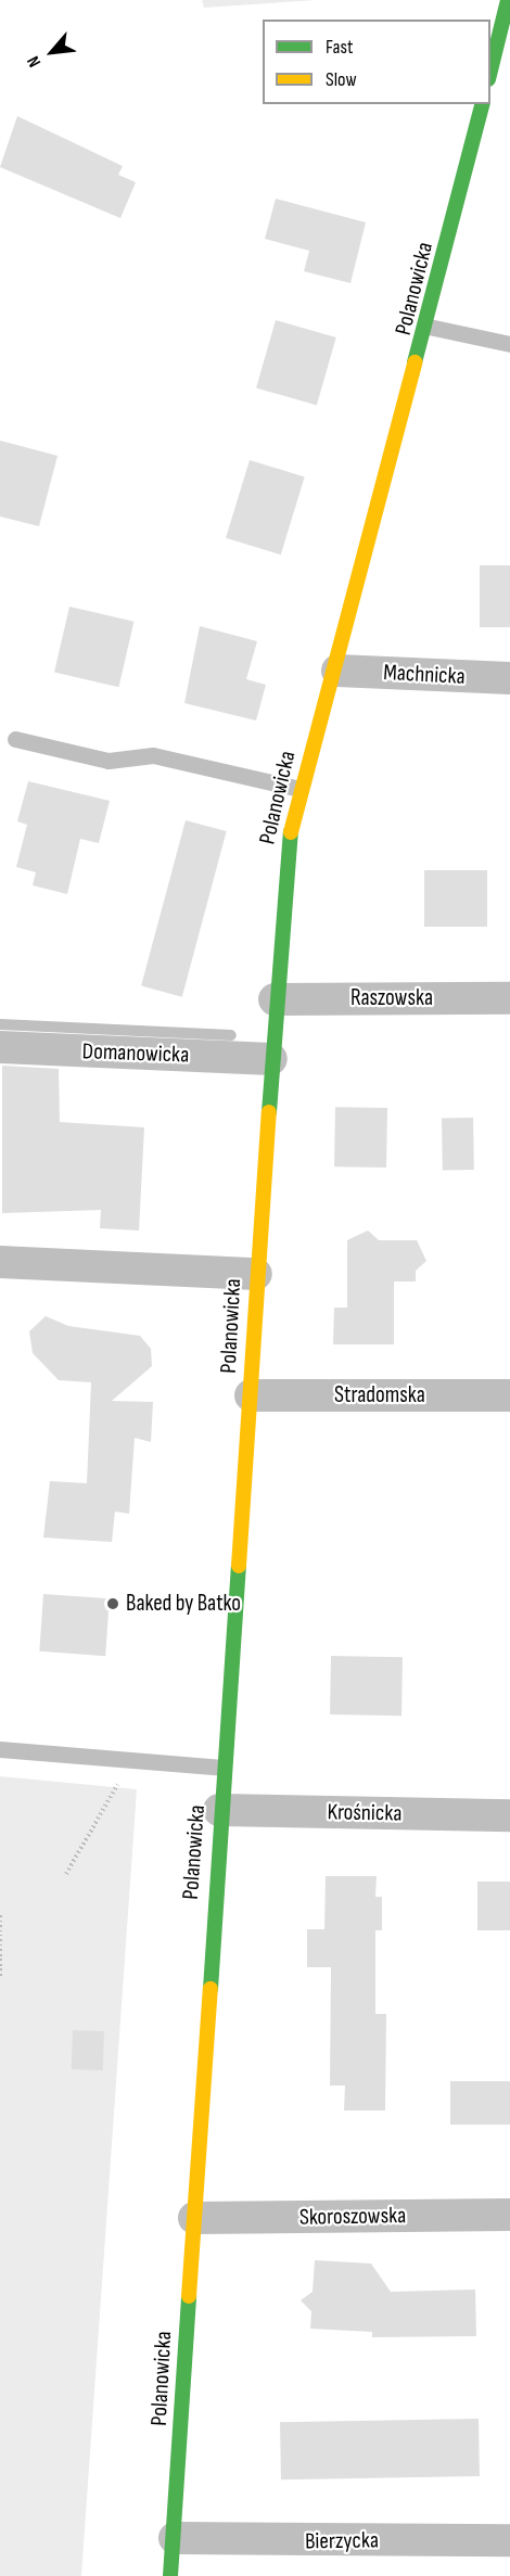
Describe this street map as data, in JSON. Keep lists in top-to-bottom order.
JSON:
{
  "streets": {
    "street": [
      "Polanowicka",
      "Machnicka",
      "Raszowska",
      "Domanowicka",
      "Stradomska",
      "Krośnicka",
      "Skoroszowska",
      "Bierzycka"
    ]
  },
  "crossings": [
    ["Polanowicka", "Machnicka"],
    ["Polanowicka", "Raszowska"],
    ["Polanowicka", "Domanowicka"],
    ["Polanowicka", "Stradomska"],
    ["Polanowicka", "Krośnicka"],
    ["Polanowicka", "Skoroszowska"],
    ["Polanowicka", "Bierzycka"]
  ],
  "places": ["Baked by Batko"],
  "legend": ["Fast", "Slow"],
  "north": "bottom left"
}
